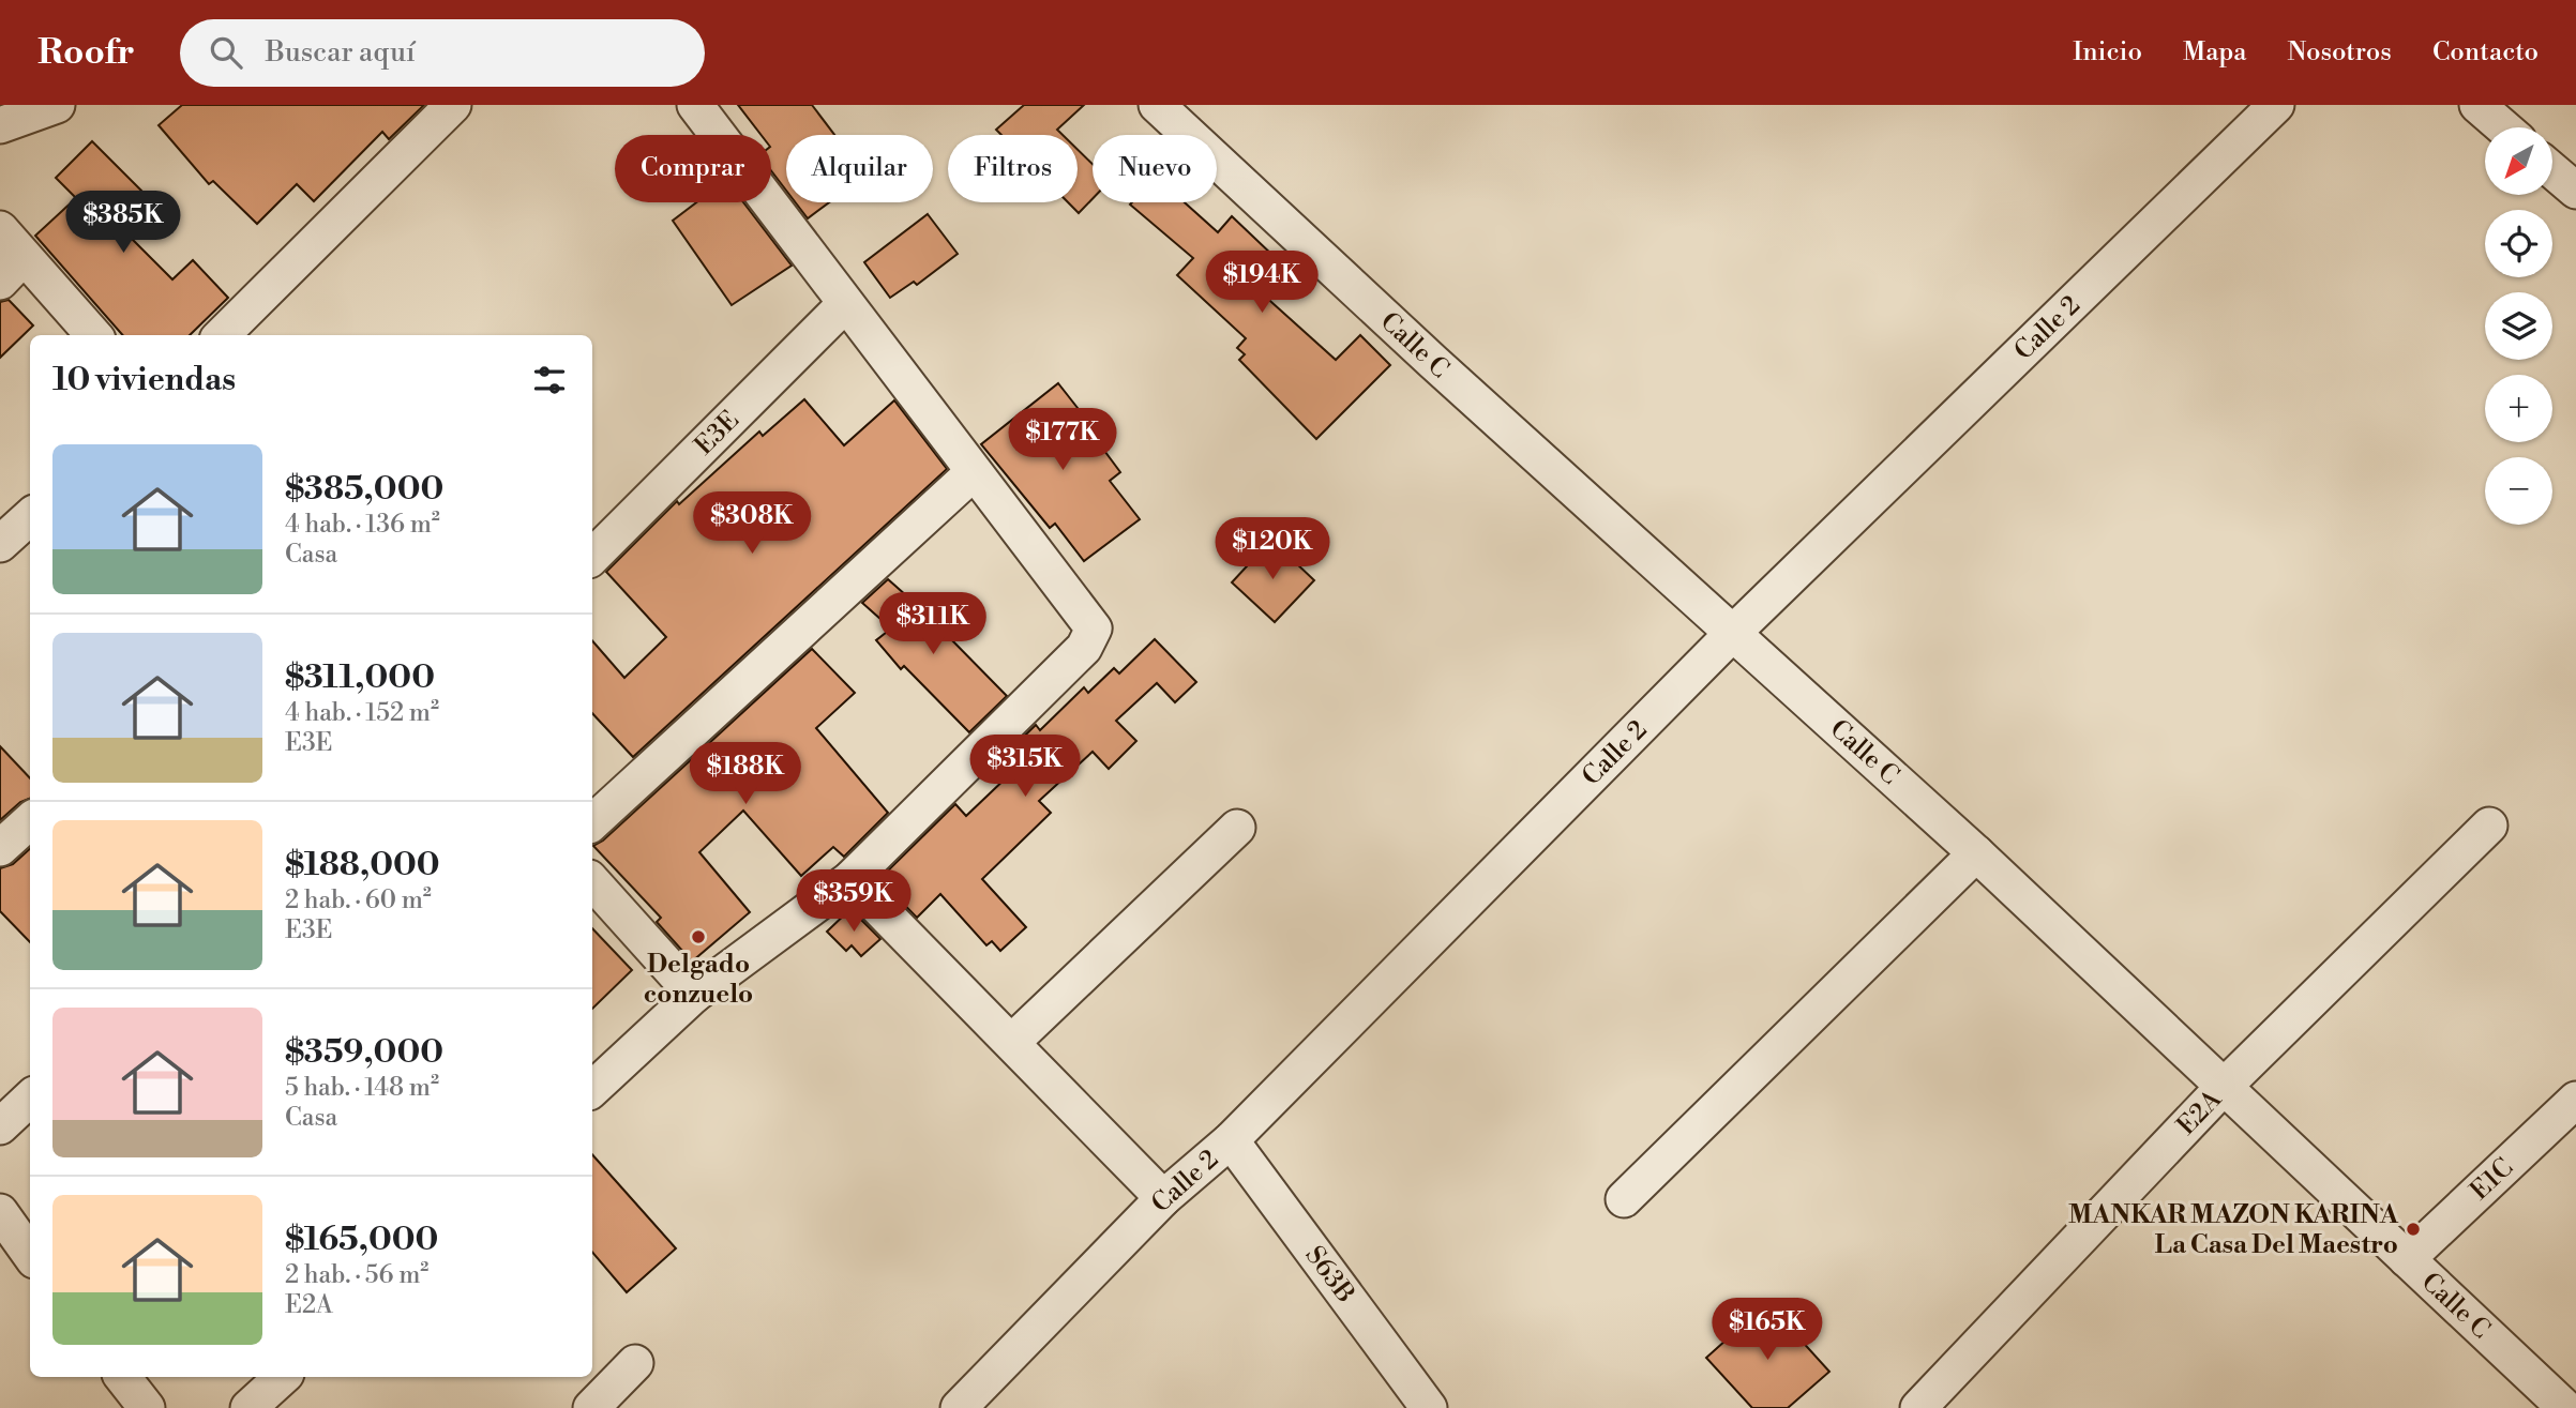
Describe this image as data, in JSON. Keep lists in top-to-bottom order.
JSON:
{
  "streets": {
    "street": [
      "Calle 2",
      "Calle C",
      "E3E",
      "E2A",
      "E1C",
      "S63B"
    ]
  },
  "crossings": [
    ["Calle 2", "Calle C"],
    ["Calle 2", "S63B"],
    ["Calle C", "E2A"],
    ["Calle C", "E1C"]
  ],
  "places": ["Delgado conzuelo", "MANKAR MAZON KARINA La Casa Del Maestro"],
  "north": "bottom left",
  "page": {
    "header": "Roofr",
    "search": "Buscar aquí",
    "nav": [
      "Inicio",
      "Mapa",
      "Nosotros",
      "Contacto"
    ],
    "map_buttons": ["+", "−"],
    "chip": [
      "Comprar",
      "Alquilar",
      "Filtros",
      "Nuevo"
    ],
    "price": [
      "$385K",
      "$194K",
      "$177K",
      "$308K",
      "$120K",
      "$311K",
      "$315K",
      "$188K",
      "$359K",
      "$165K"
    ],
    "heading": "10 viviendas",
    "list": [
      {
        "name": "$385,000",
        "note": "4 hab. · 136 m² · Casa"
      },
      {
        "name": "$311,000",
        "note": "4 hab. · 152 m² · E3E"
      },
      {
        "name": "$188,000",
        "note": "2 hab. · 60 m² · E3E"
      },
      {
        "name": "$359,000",
        "note": "5 hab. · 148 m² · Casa"
      },
      {
        "name": "$165,000",
        "note": "2 hab. · 56 m² · E2A"
      }
    ]
  }
}
